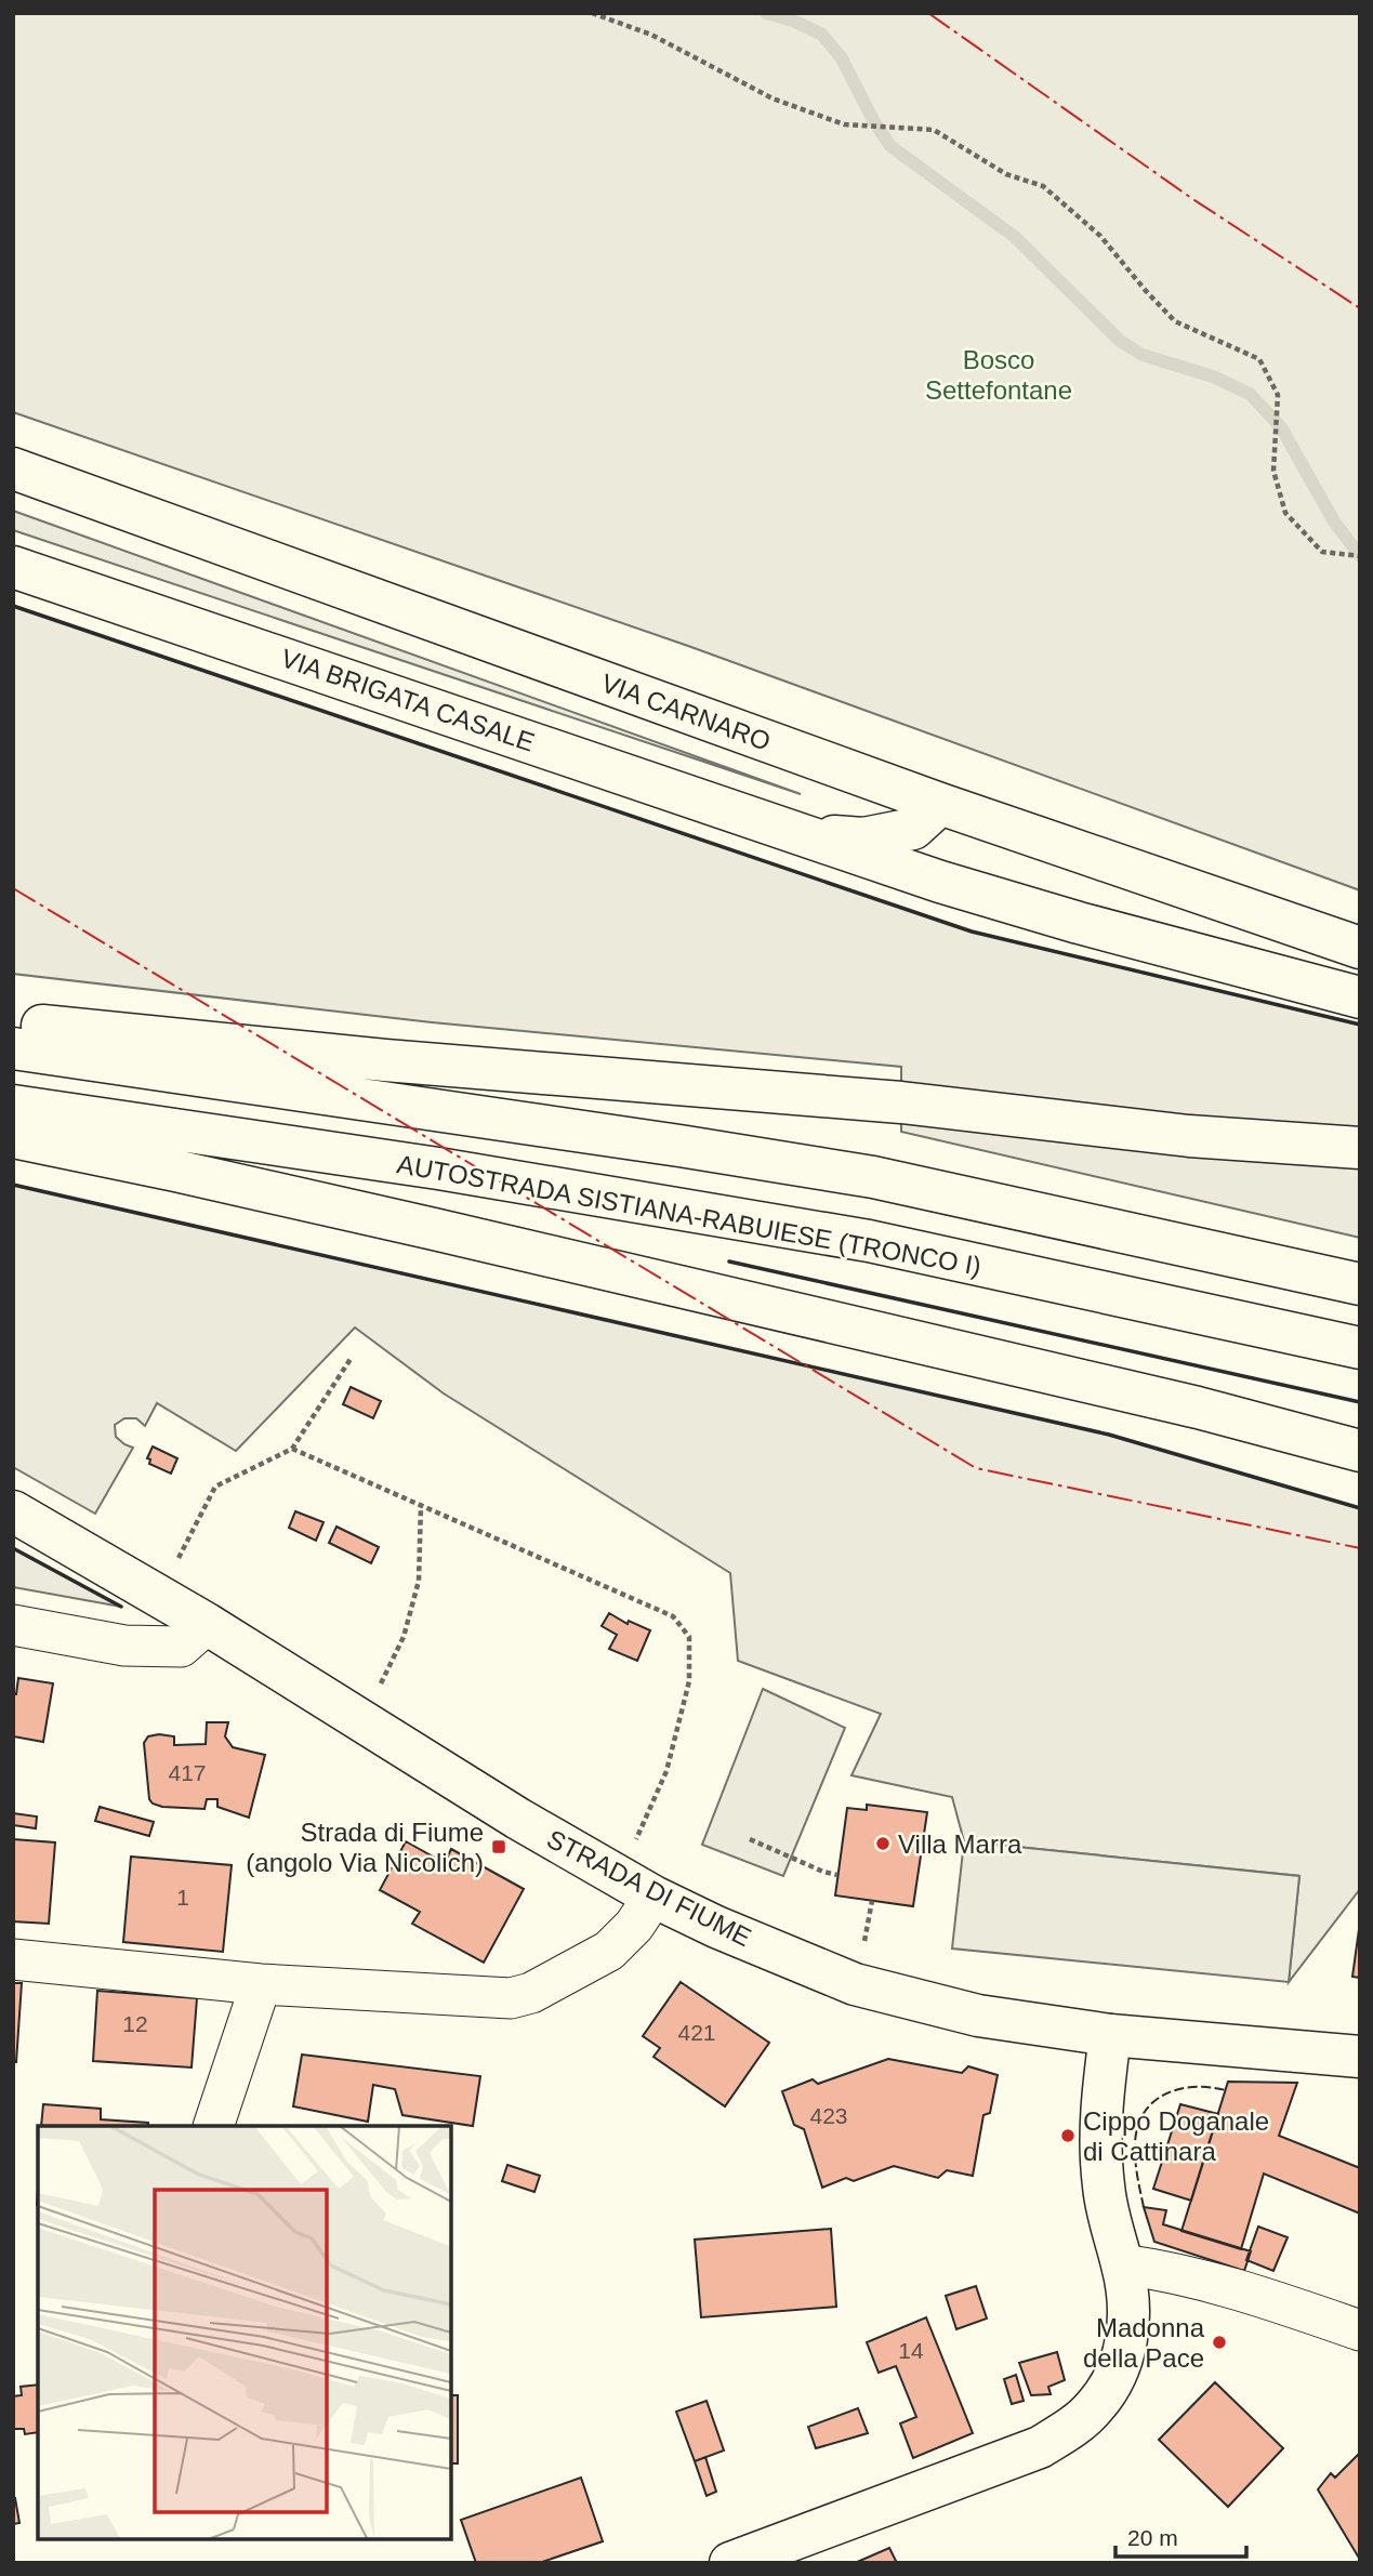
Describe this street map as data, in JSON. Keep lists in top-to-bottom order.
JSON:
{
  "streets": {
    "main road": [
      "VIA BRIGATA CASALE",
      "VIA CARNARO",
      "AUTOSTRADA SISTIANA-RABUIESE (TRONCO I)",
      "STRADA DI FIUME"
    ]
  },
  "parks": ["Bosco Settefontane"],
  "places": {
    "other": ["Villa Marra", "Cippo Doganale di Cattinara", "Madonna della Pace"],
    "transit": ["Strada di Fiume (angolo Via Nicolich)"]
  },
  "house_numbers": [
    "417",
    "1",
    "12",
    "421",
    "423",
    "14"
  ],
  "scale_bar": "20 m"
}
